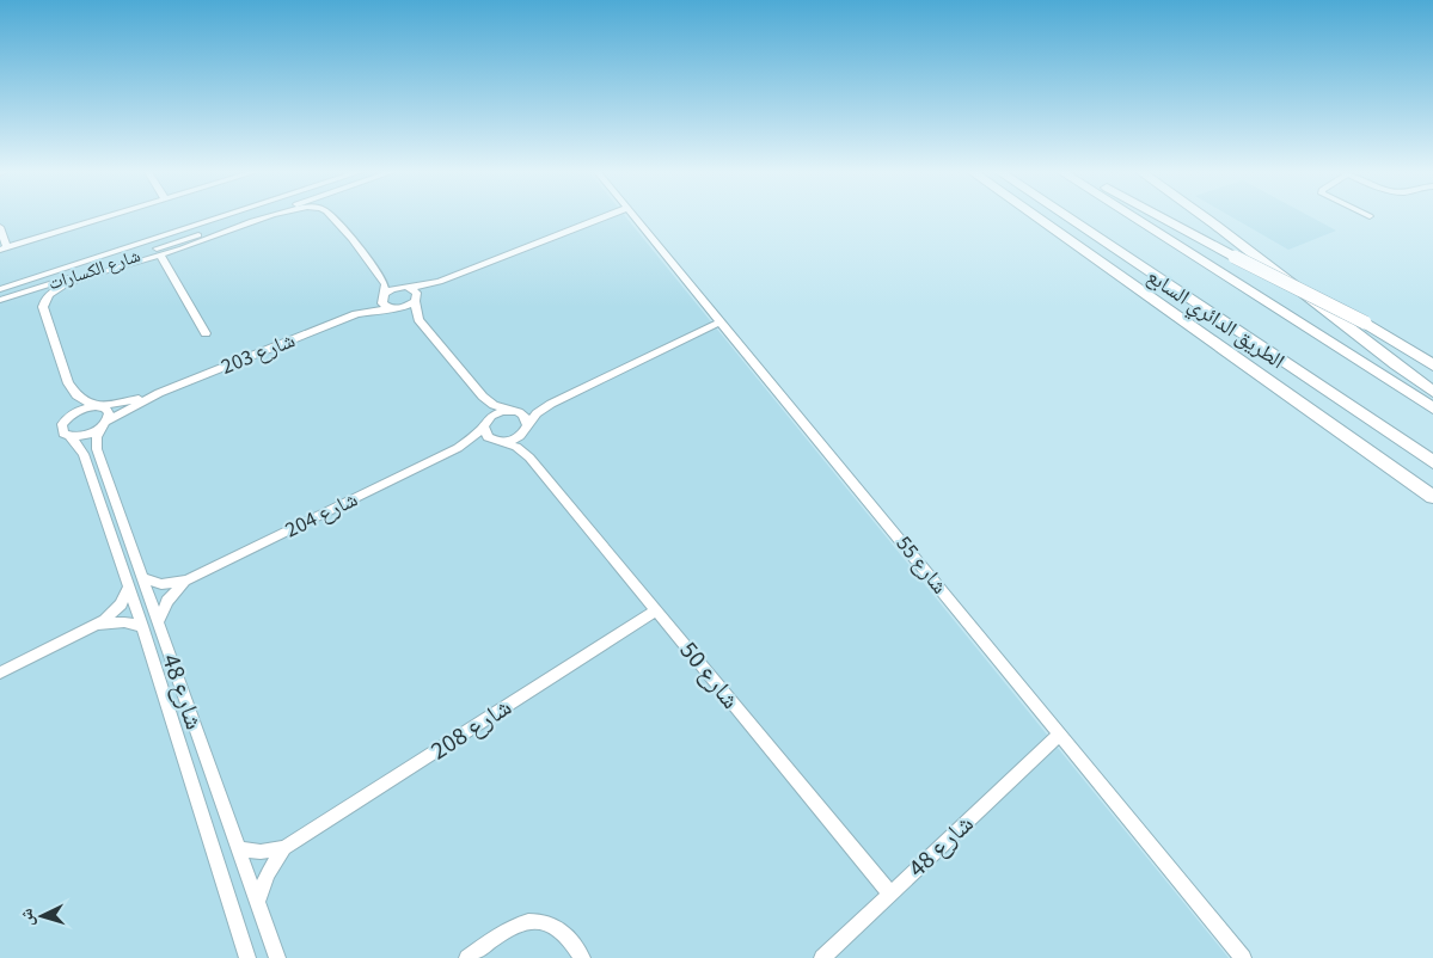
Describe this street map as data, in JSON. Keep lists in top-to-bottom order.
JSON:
{
  "streets": {
    "highway": ["الطريق الدائري السابع"],
    "street": [
      "شارع الكسارات",
      "شارع 203",
      "شارع 204",
      "شارع 55",
      "شارع 50",
      "شارع 48",
      "شارع 208"
    ]
  },
  "crossings": [
    ["شارع الكسارات", "شارع 203"],
    ["شارع 203", "شارع 48"],
    ["شارع 204", "شارع 50"],
    ["شارع 204", "شارع 48"],
    ["شارع 55", "شارع 48"],
    ["شارع 50", "شارع 48"],
    ["شارع 50", "شارع 208"],
    ["شارع 48", "شارع 208"]
  ],
  "north": "left"
}
